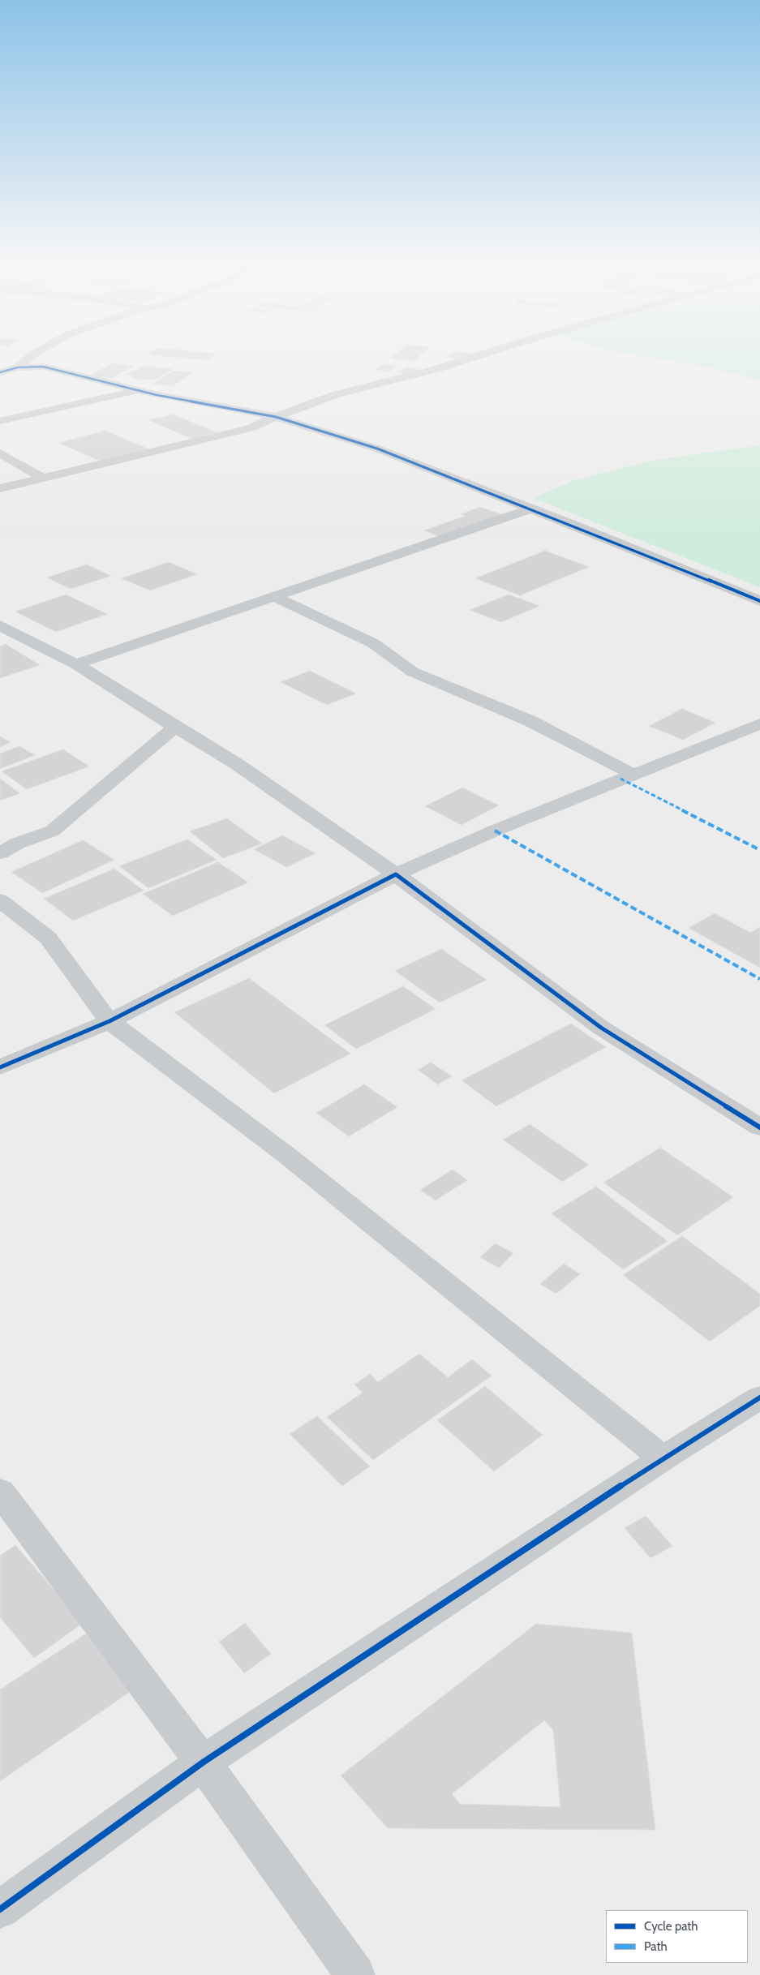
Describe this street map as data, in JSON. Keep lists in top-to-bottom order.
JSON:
{
  "legend": ["Cycle path", "Path"]
}
